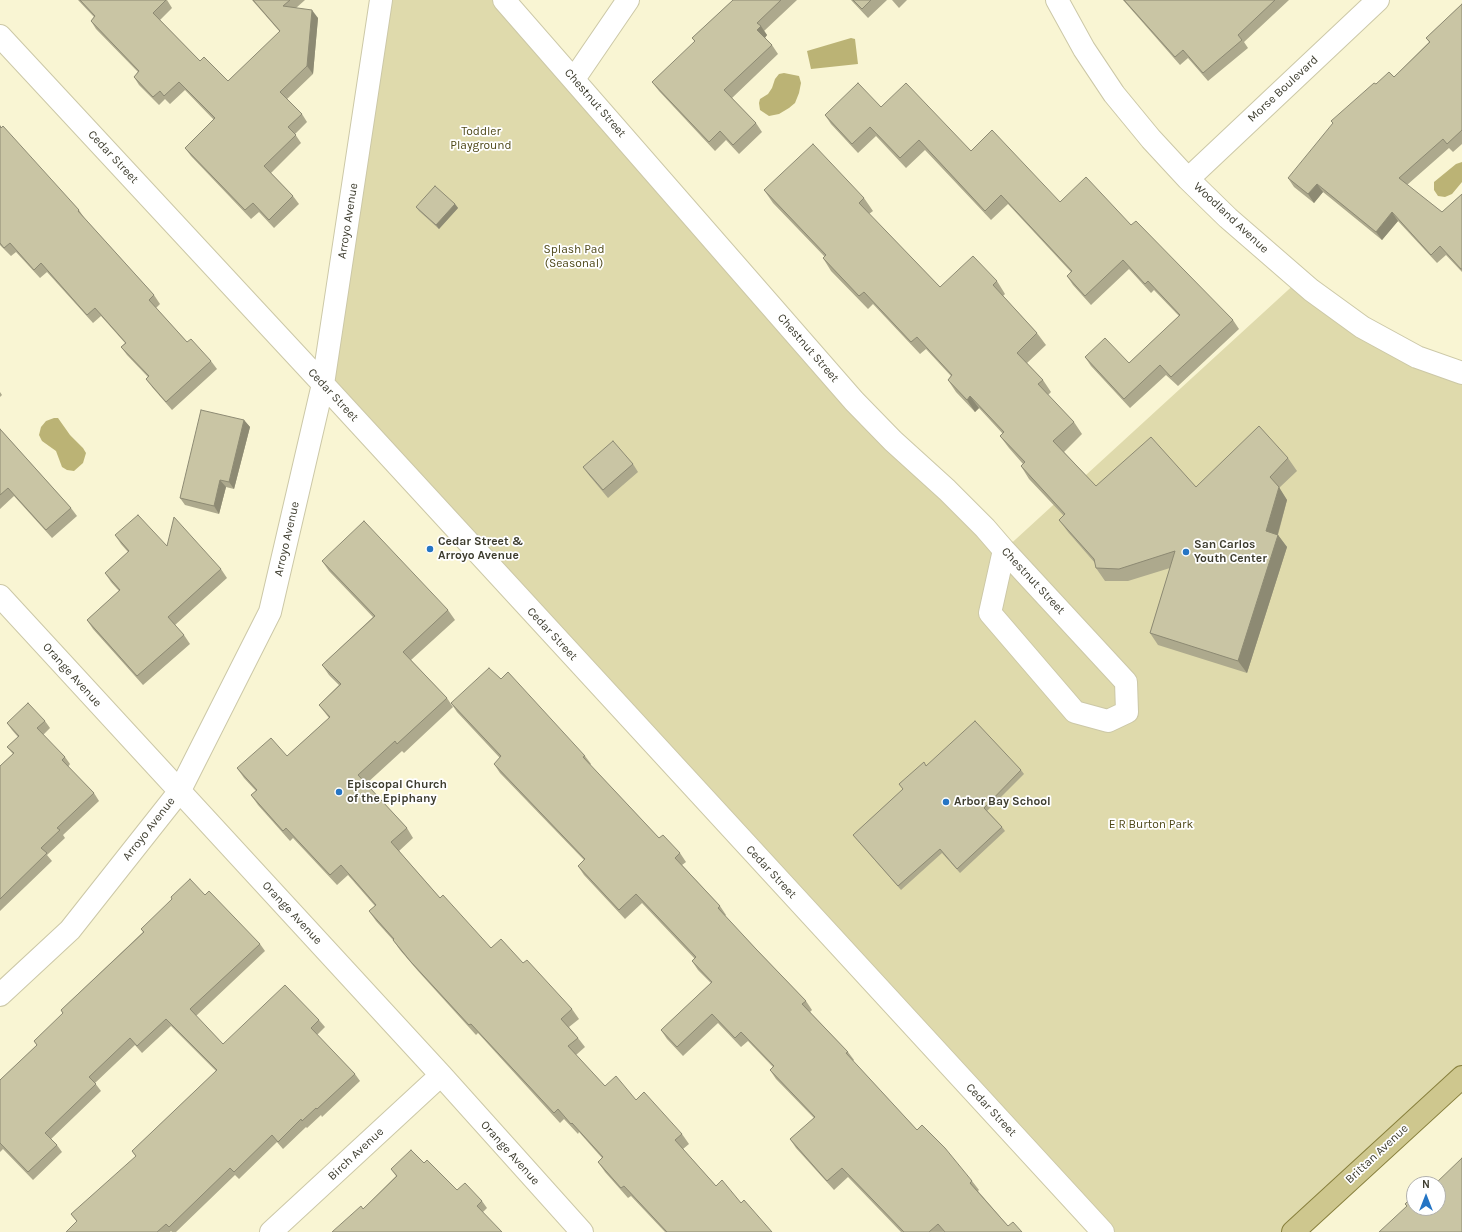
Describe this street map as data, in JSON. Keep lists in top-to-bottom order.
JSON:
{
  "streets": {
    "main road": ["Brittan Avenue"],
    "street": [
      "Morse Boulevard",
      "Chestnut Street",
      "Cedar Street",
      "Woodland Avenue",
      "Arroyo Avenue",
      "Orange Avenue",
      "Birch Avenue"
    ]
  },
  "crossings": [
    ["Morse Boulevard", "Woodland Avenue"],
    ["Cedar Street", "Arroyo Avenue"],
    ["Arroyo Avenue", "Orange Avenue"],
    ["Orange Avenue", "Birch Avenue"]
  ],
  "parks": ["Toddler Playground", "Splash Pad (Seasonal)", "E R Burton Park"],
  "places": [
    "Cedar Street & Arroyo Avenue",
    "San Carlos Youth Center",
    "Episcopal Church of the Epiphany",
    "Arbor Bay School"
  ],
  "north": "top"
}
